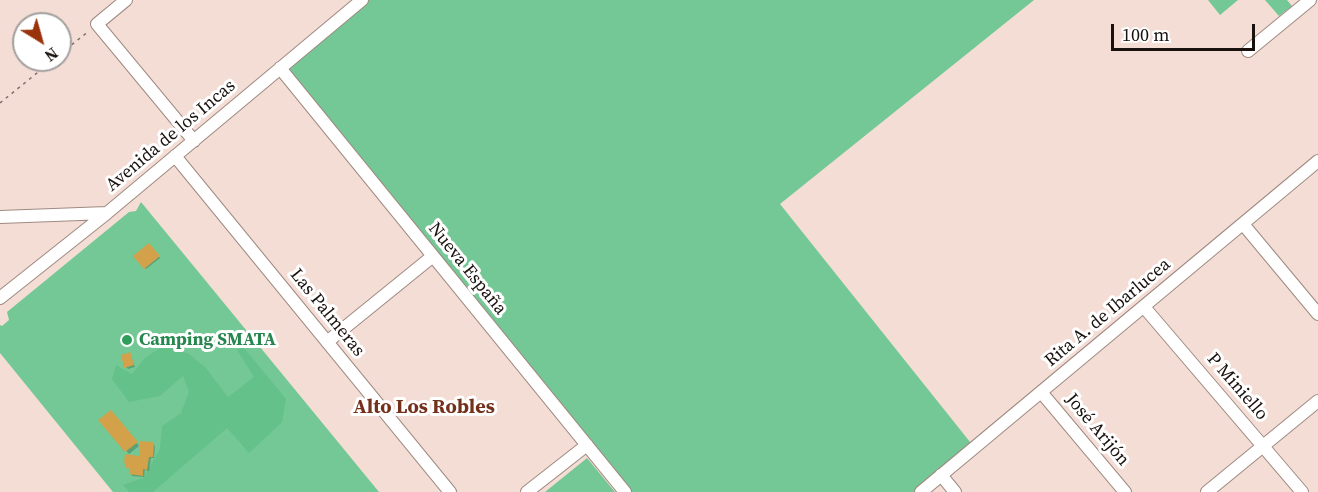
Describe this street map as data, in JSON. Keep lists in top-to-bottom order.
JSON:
{
  "streets": {
    "street": [
      "Avenida de los Incas",
      "Nueva España",
      "Las Palmeras",
      "Rita A. de Ibarlucea",
      "P Miniello",
      "José Arijón"
    ]
  },
  "crossings": [
    ["Avenida de los Incas", "Nueva España"],
    ["Avenida de los Incas", "Las Palmeras"],
    ["Rita A. de Ibarlucea", "P Miniello"],
    ["Rita A. de Ibarlucea", "José Arijón"]
  ],
  "districts": ["Alto Los Robles"],
  "places": ["Camping SMATA"],
  "scale_bar": "100 m",
  "north": "bottom right"
}
